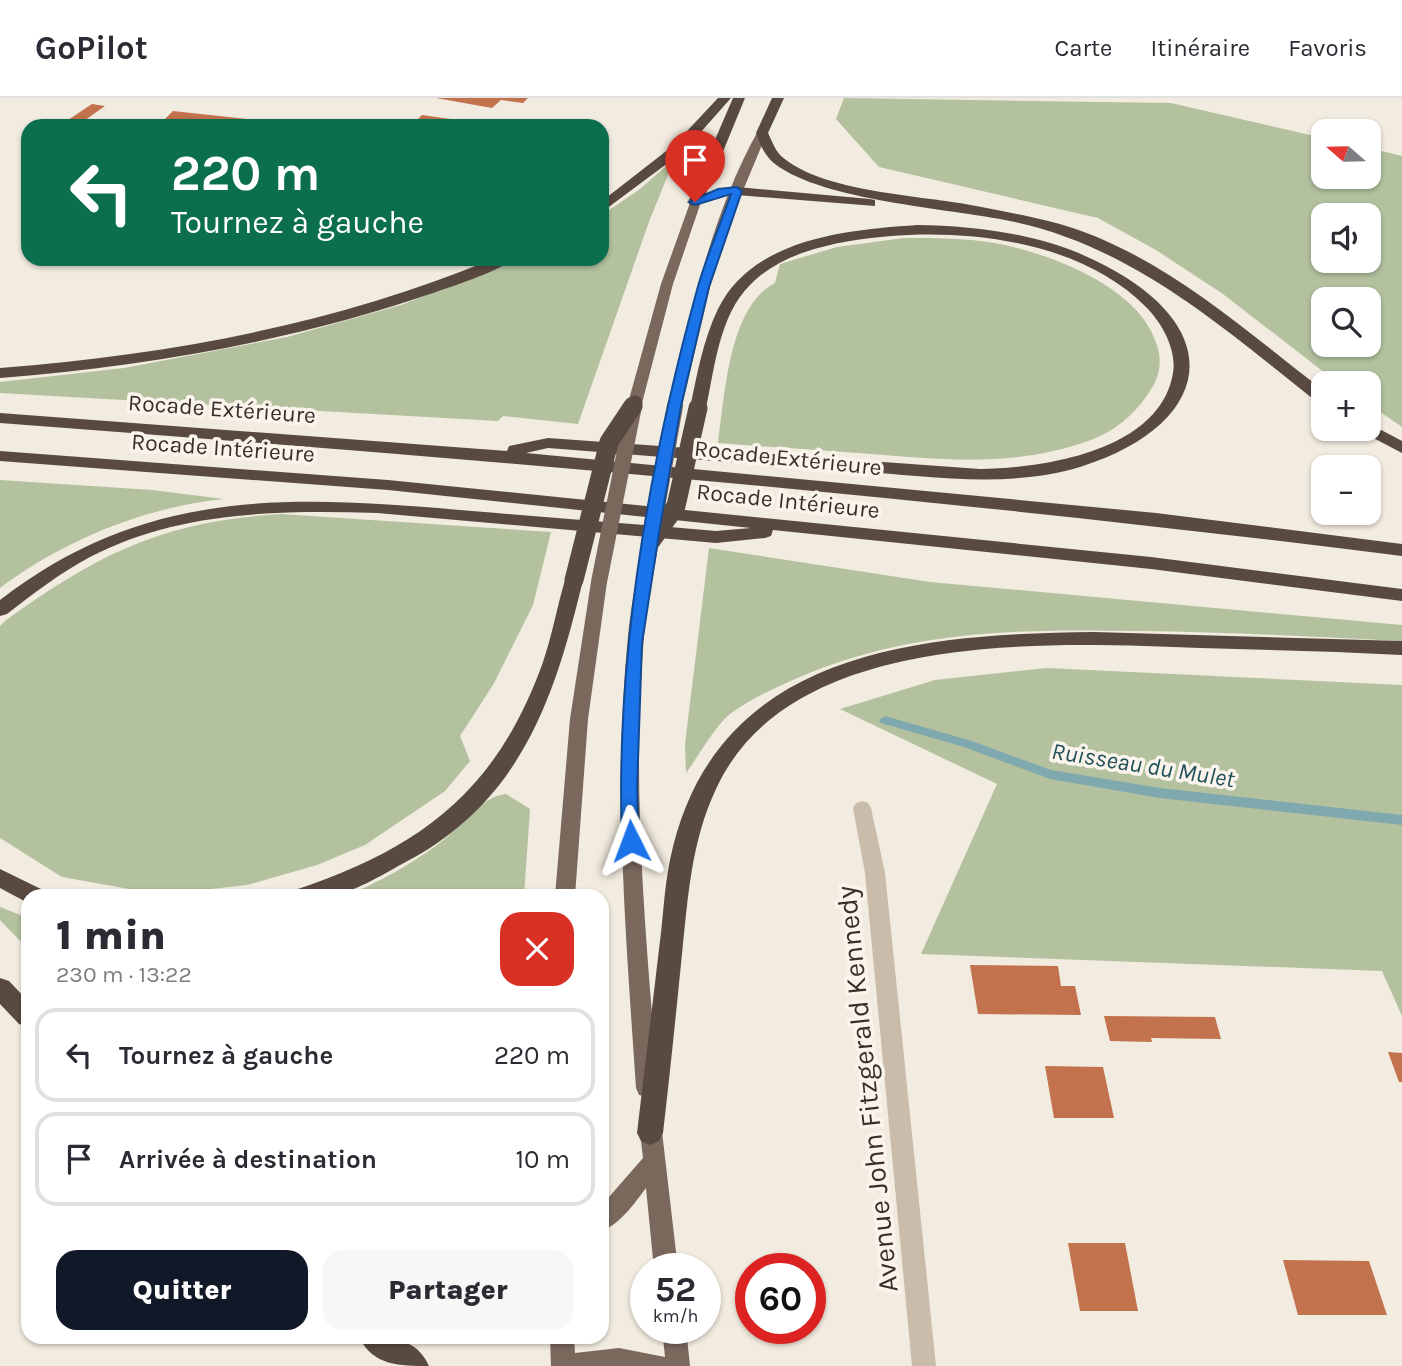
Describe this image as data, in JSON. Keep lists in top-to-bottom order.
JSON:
{
  "streets": {
    "highway": ["Rocade Extérieure", "Rocade Intérieure"],
    "street": ["Avenue John Fitzgerald Kennedy"]
  },
  "water": ["Ruisseau du Mulet"],
  "north": "left",
  "page": {
    "header": "GoPilot",
    "nav": ["Carte", "Itinéraire", "Favoris"],
    "map_buttons": ["+", "−"],
    "turn": ["220 m", "Tournez à gauche"],
    "heading": ["1 min", "230 m · 13:22"],
    "list": [
      {
        "name": "Tournez à gauche",
        "value": "220 m"
      },
      {
        "name": "Arrivée à destination",
        "value": "10 m"
      }
    ],
    "buttons": ["Quitter", "Partager"],
    "speed": "52 km/h",
    "limit": "60"
  }
}
